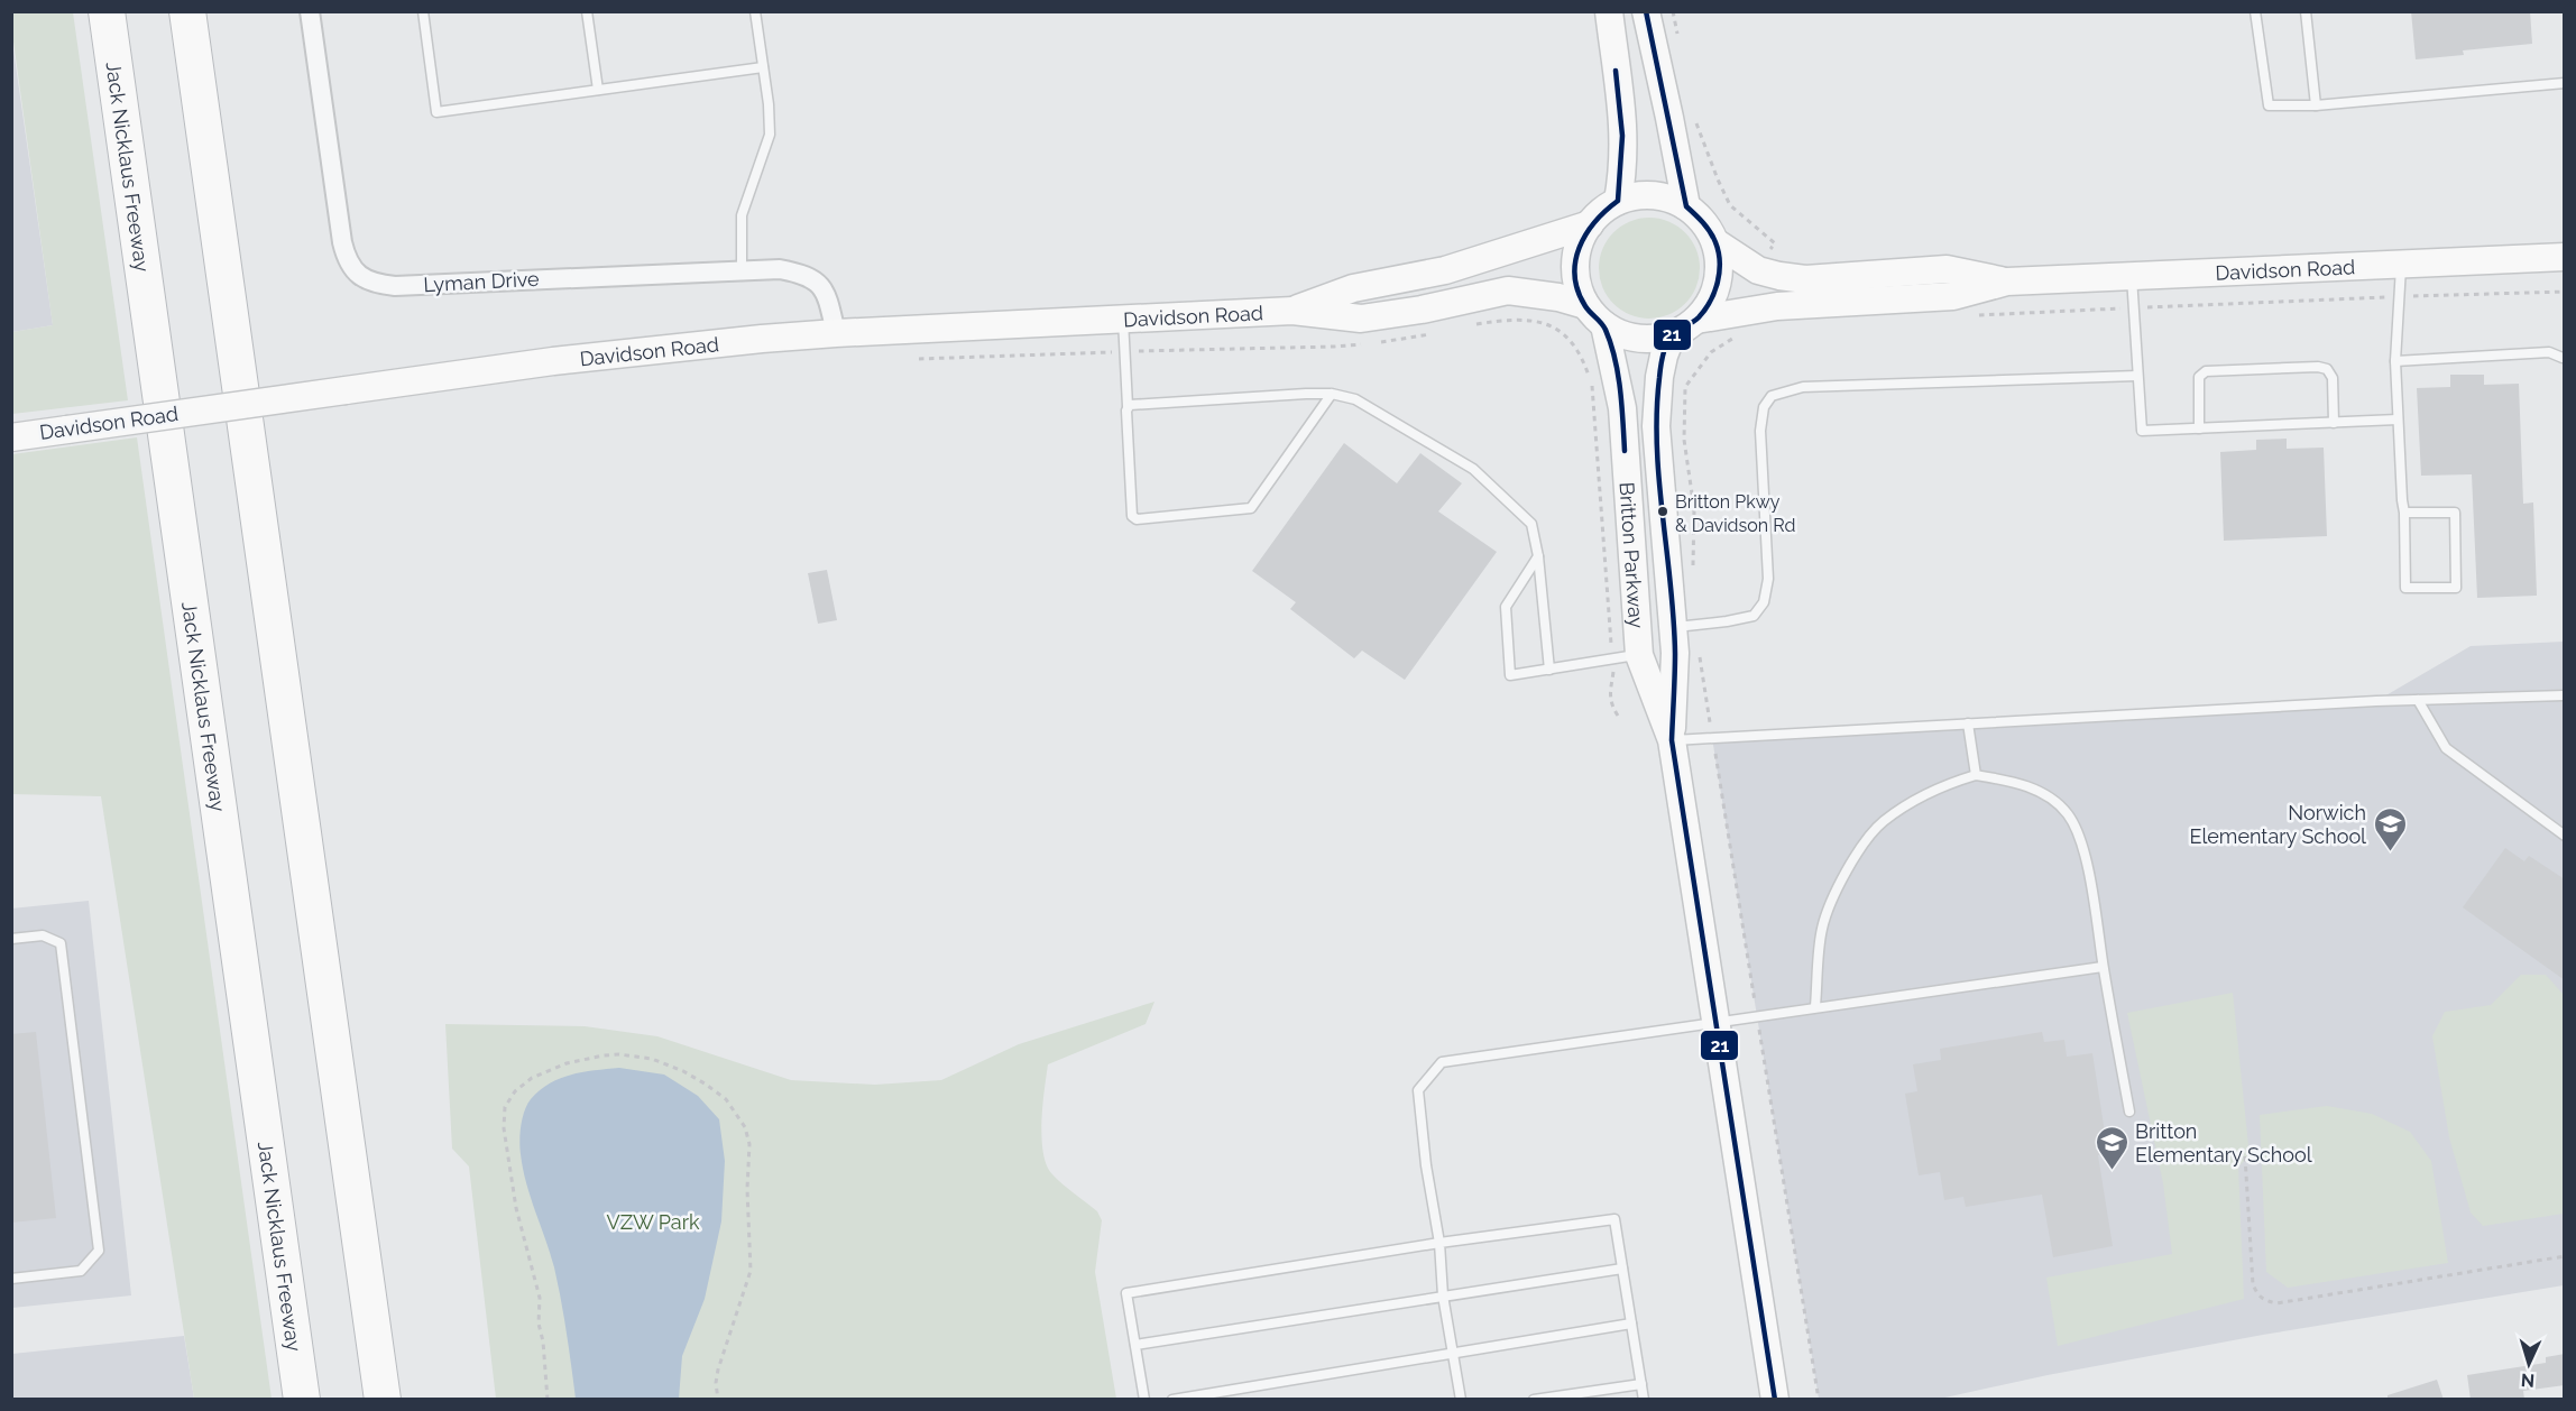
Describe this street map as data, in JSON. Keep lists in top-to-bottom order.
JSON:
{
  "streets": {
    "highway": ["Jack Nicklaus Freeway"],
    "main road": ["Davidson Road", "Britton Parkway"],
    "street": ["Lyman Drive"]
  },
  "crossings": [
    ["Davidson Road", "Lyman Drive"],
    ["Davidson Road", "Britton Parkway"]
  ],
  "parks": ["VZW Park"],
  "places": {
    "other": ["Britton Pkwy & Davidson Rd"],
    "school or university": ["Norwich Elementary School", "Britton Elementary School"]
  },
  "lines": ["transit line 21"],
  "north": "bottom"
}
